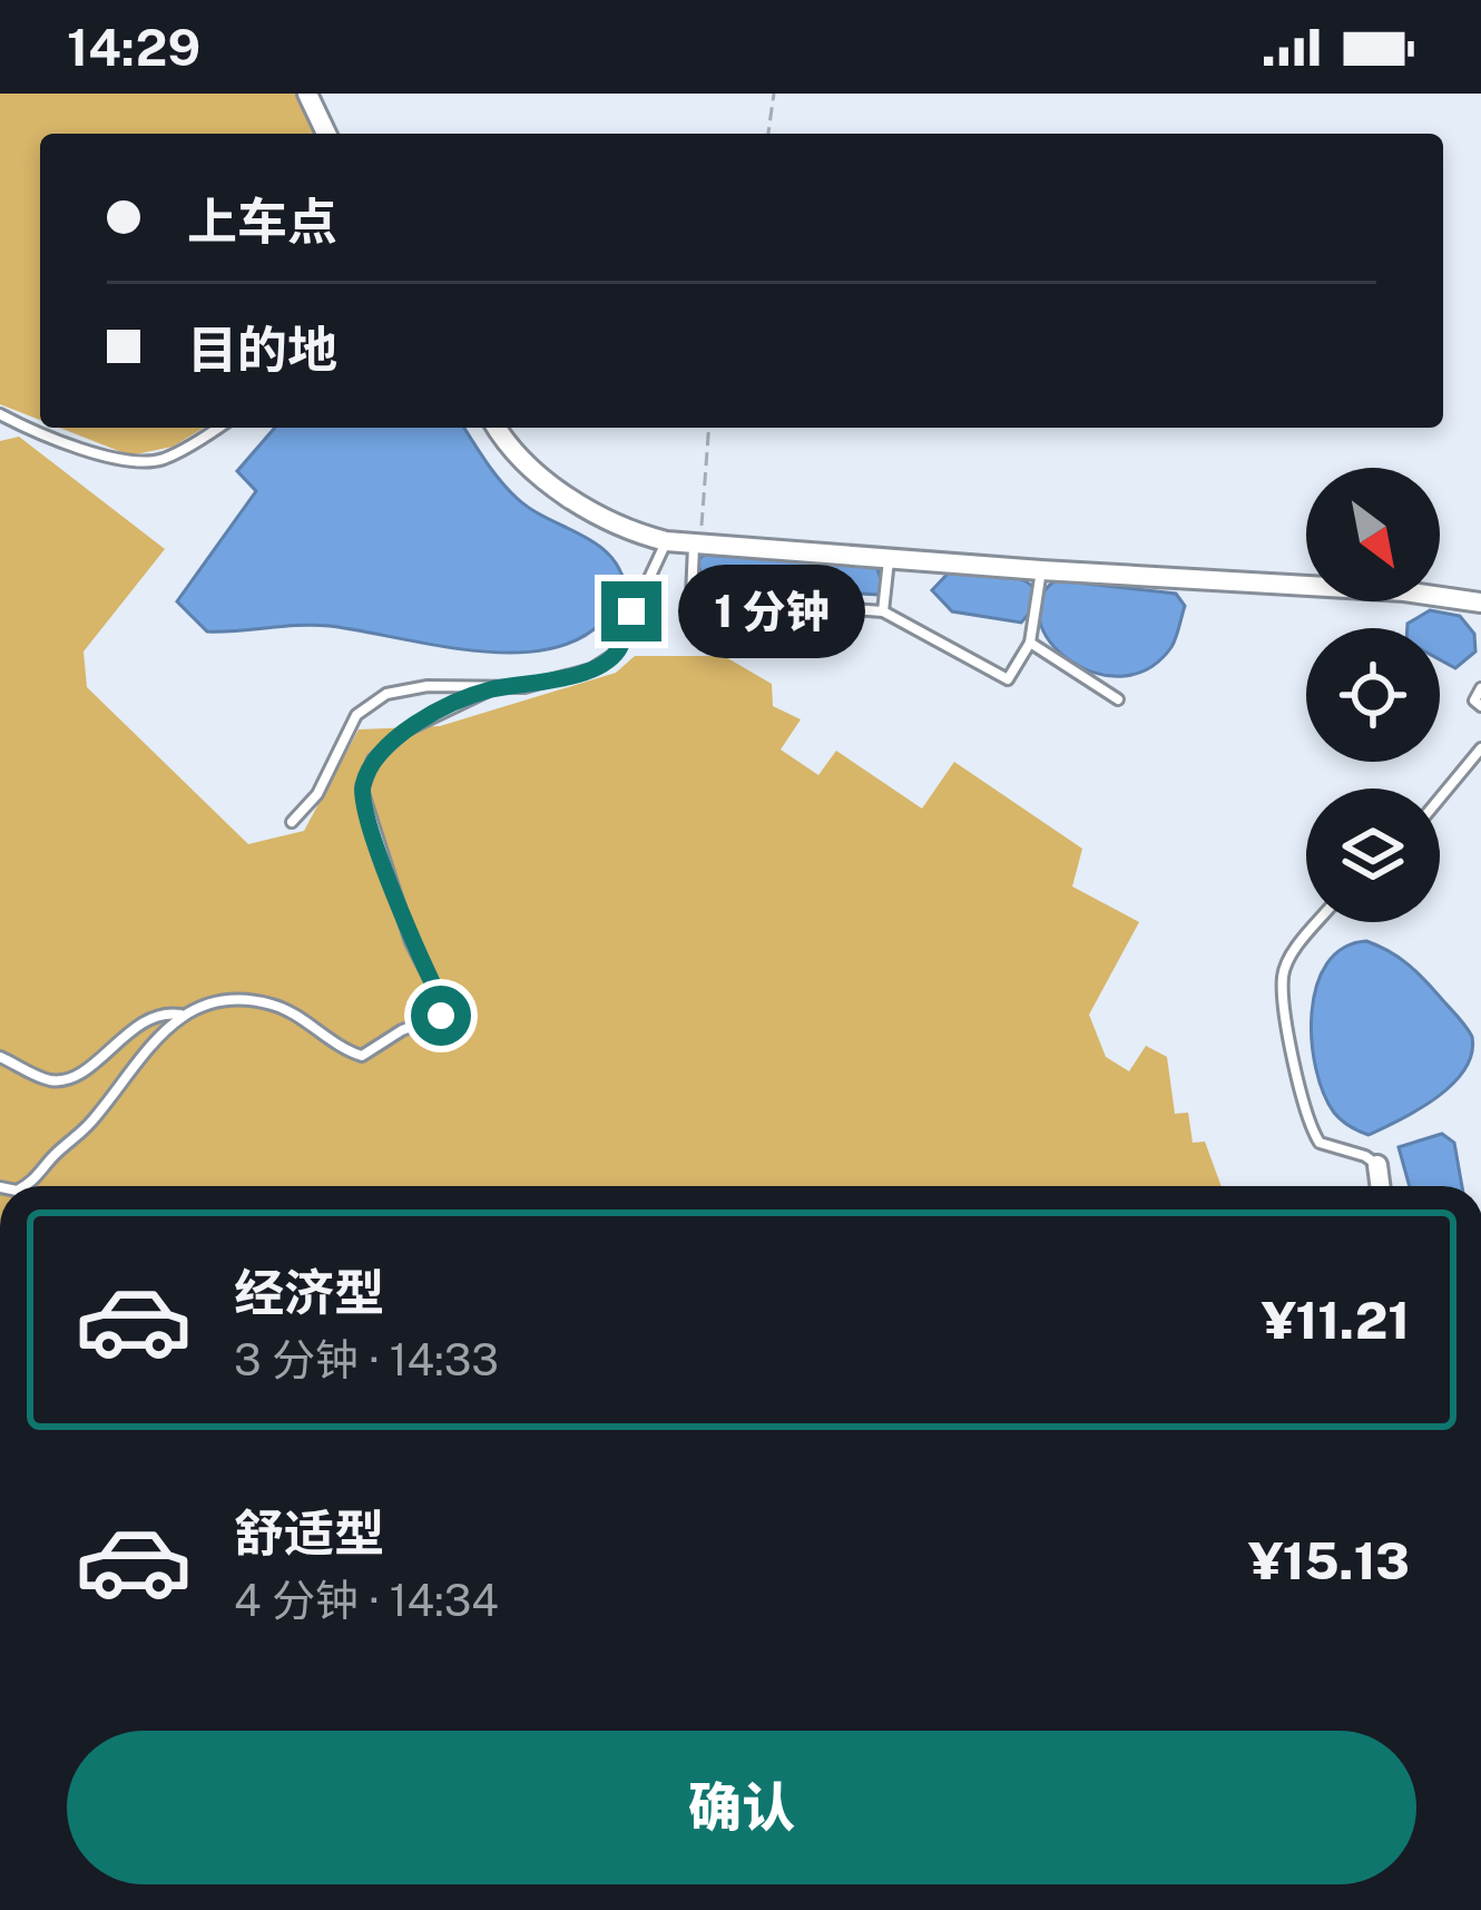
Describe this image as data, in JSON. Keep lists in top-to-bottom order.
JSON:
{
  "north": "bottom right",
  "page": {
    "status": "14:29",
    "banner": ["上车点", "目的地"],
    "bubble": "1 分钟",
    "list": [
      {
        "name": "经济型",
        "note": "3 分钟 · 14:33",
        "value": "¥11.21"
      },
      {
        "name": "舒适型",
        "note": "4 分钟 · 14:34",
        "value": "¥15.13"
      }
    ],
    "buttons": "确认"
  }
}
